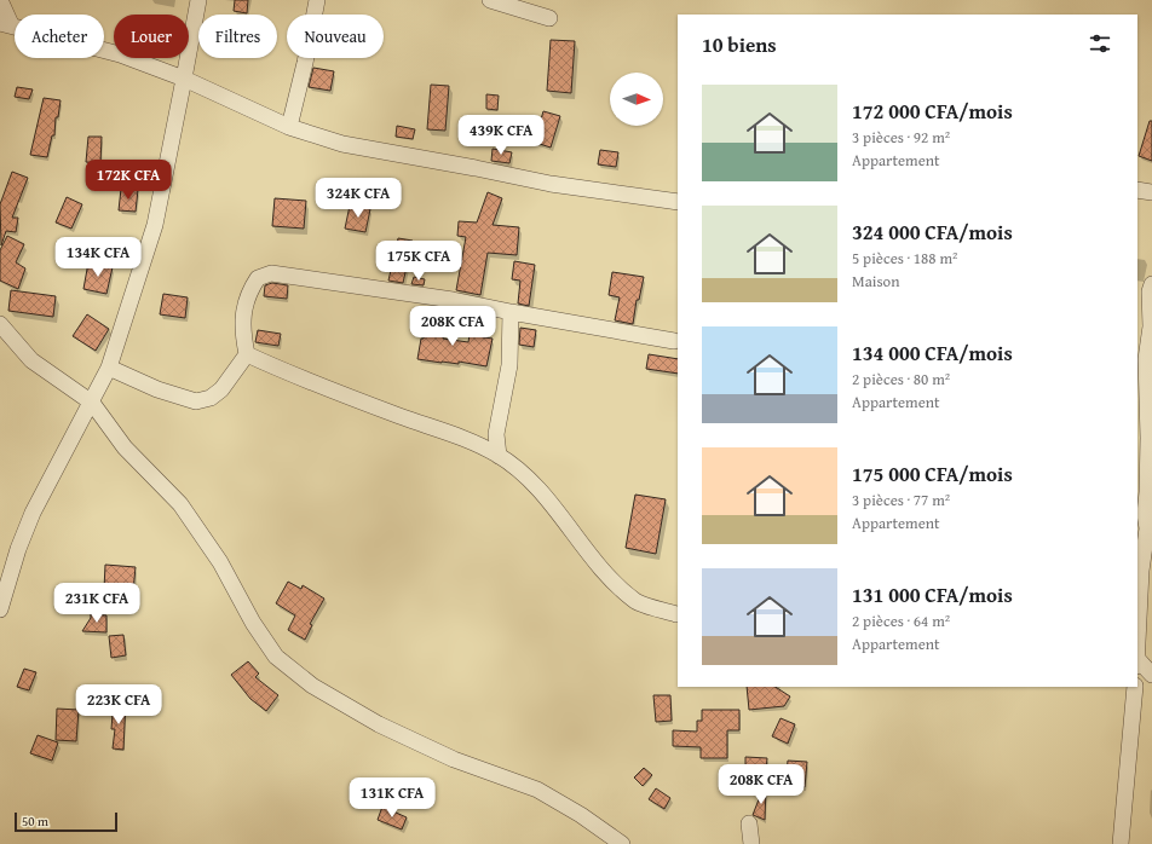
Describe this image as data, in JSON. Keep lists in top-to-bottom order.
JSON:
{
  "scale_bar": "50 m",
  "north": "right",
  "page": {
    "chip": [
      "Acheter",
      "Louer",
      "Filtres",
      "Nouveau"
    ],
    "heading": "10 biens",
    "list": [
      {
        "name": "172 000 CFA/mois",
        "note": "3 pièces · 92 m² · Appartement"
      },
      {
        "name": "324 000 CFA/mois",
        "note": "5 pièces · 188 m² · Maison"
      },
      {
        "name": "134 000 CFA/mois",
        "note": "2 pièces · 80 m² · Appartement"
      },
      {
        "name": "175 000 CFA/mois",
        "note": "3 pièces · 77 m² · Appartement"
      },
      {
        "name": "131 000 CFA/mois",
        "note": "2 pièces · 64 m² · Appartement"
      }
    ],
    "price": [
      "439K CFA",
      "172K CFA",
      "324K CFA",
      "134K CFA",
      "175K CFA",
      "208K CFA",
      "231K CFA",
      "223K CFA",
      "208K CFA",
      "131K CFA"
    ],
    "scale": "50 m"
  }
}
